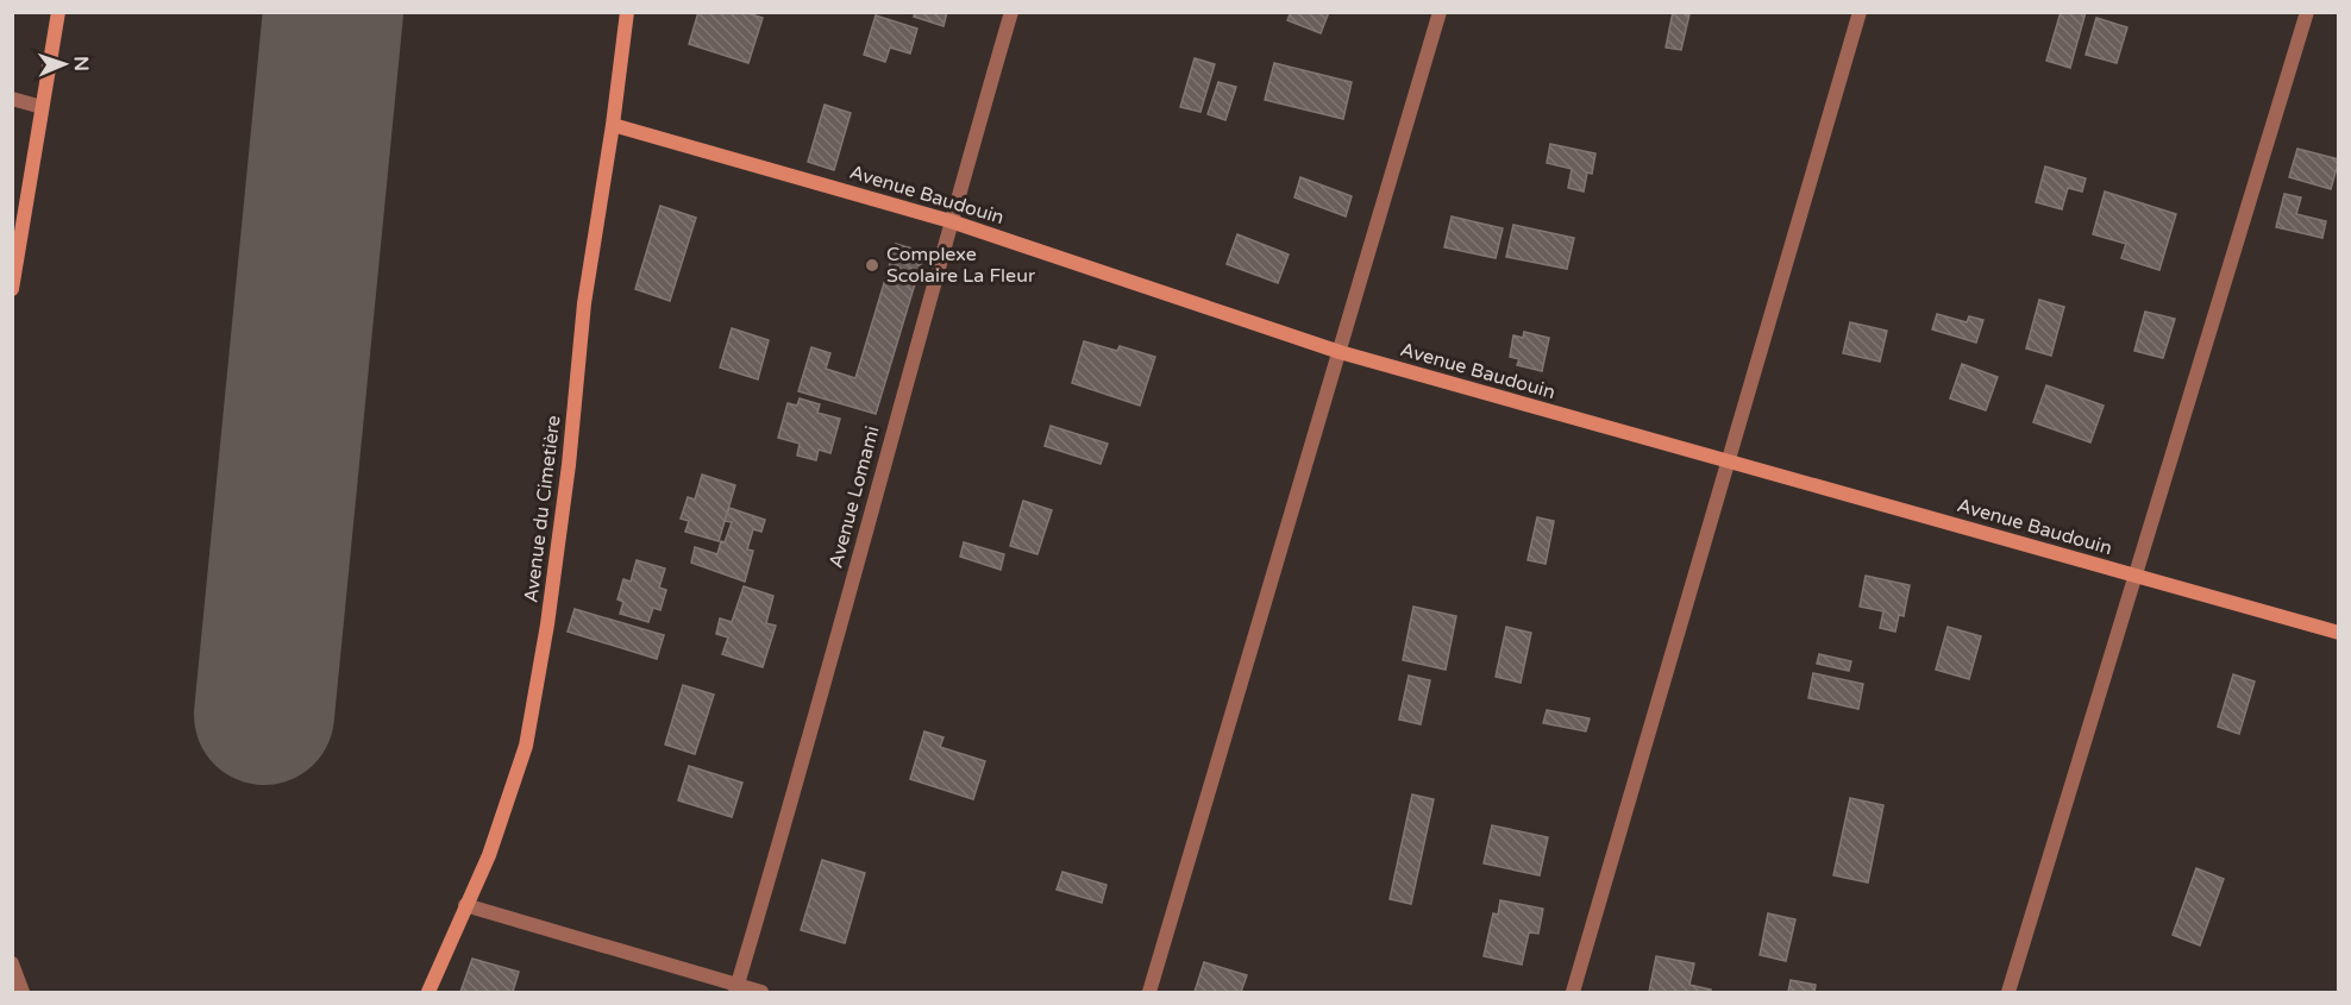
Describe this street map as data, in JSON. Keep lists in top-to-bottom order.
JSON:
{
  "streets": {
    "street": ["Avenue Baudouin", "Avenue Lomami", "Avenue du Cimetière"]
  },
  "crossings": [
    ["Avenue Baudouin", "Avenue Lomami"],
    ["Avenue Baudouin", "Avenue du Cimetière"]
  ],
  "places": ["Complexe Scolaire La Fleur"],
  "north": "right"
}
